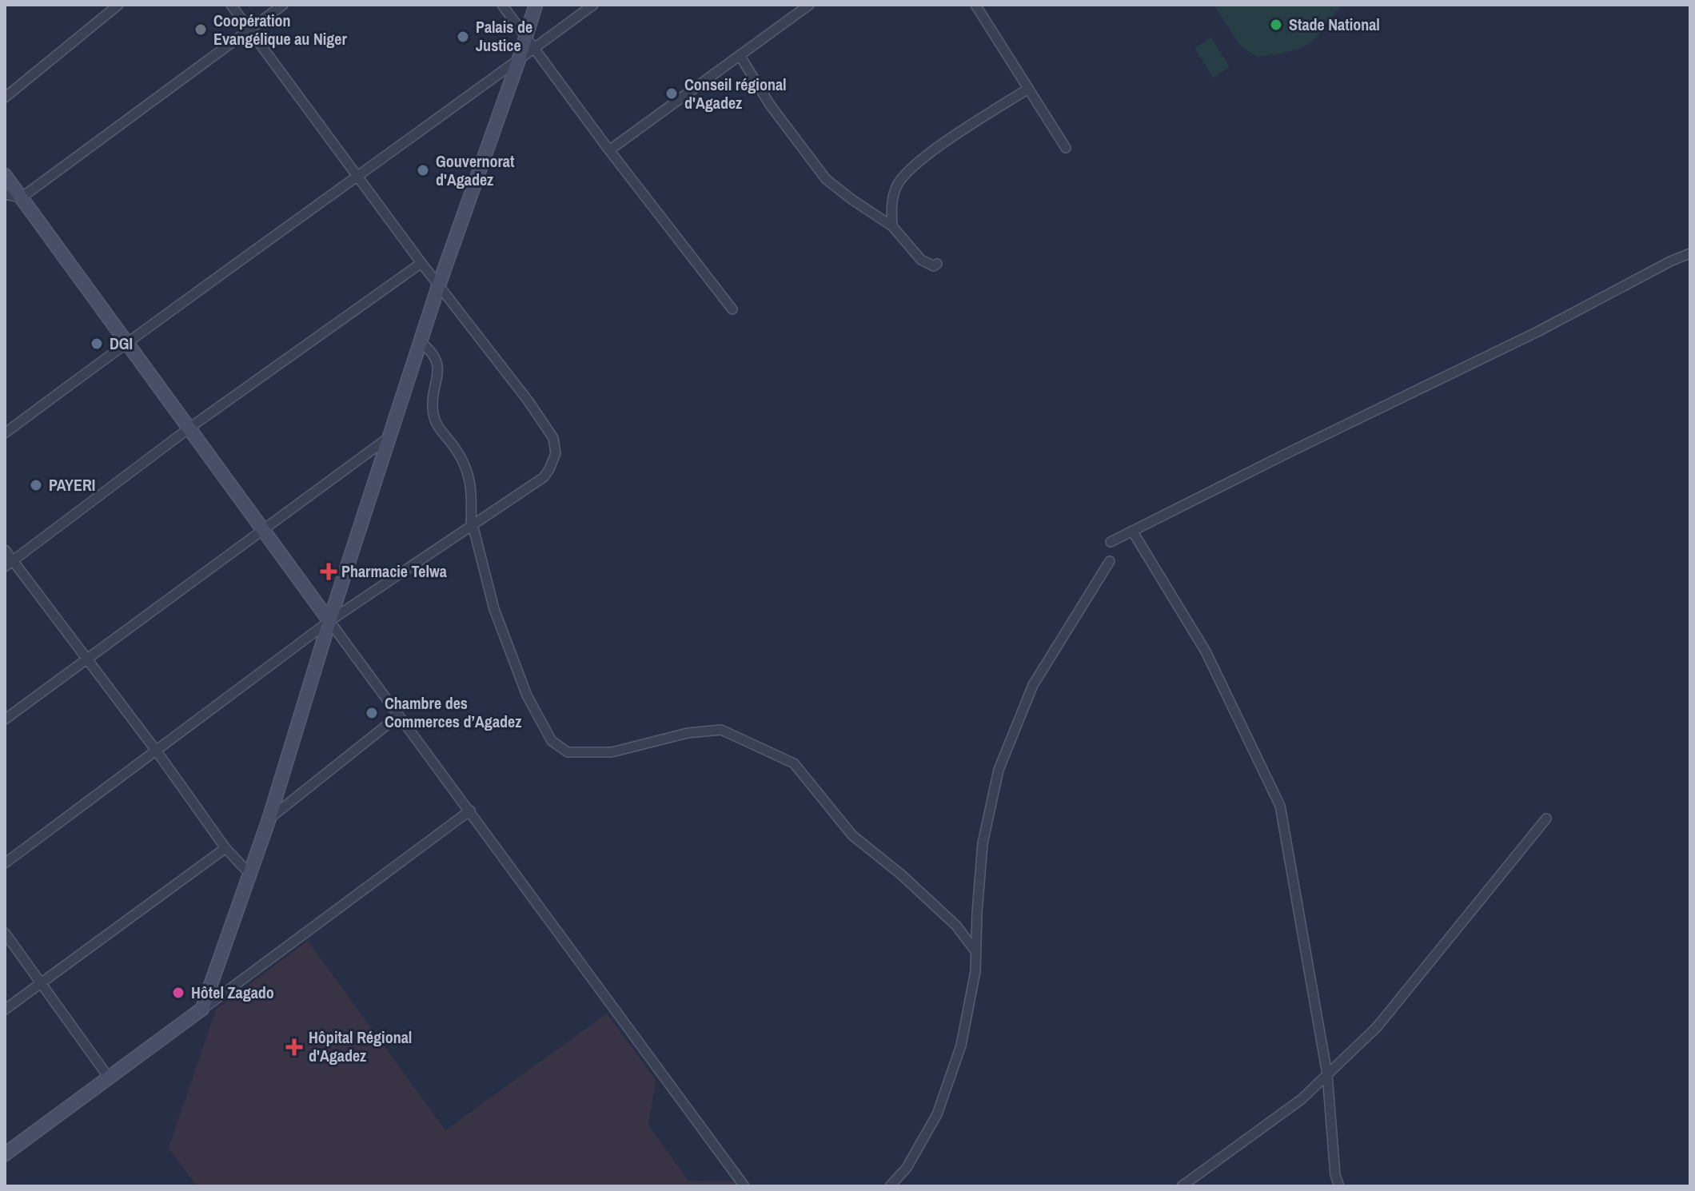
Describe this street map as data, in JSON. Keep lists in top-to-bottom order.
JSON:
{
  "places": {
    "other": [
      "Stade National",
      "Coopération Evangélique au Niger",
      "Palais de Justice",
      "Conseil régional d'Agadez",
      "Gouvernorat d'Agadez",
      "DGI",
      "PAYERI",
      "Chambre des Commerces d’Agadez",
      "Hôtel Zagado"
    ],
    "health": ["Pharmacie Telwa", "Hôpital Régional d'Agadez"]
  }
}
